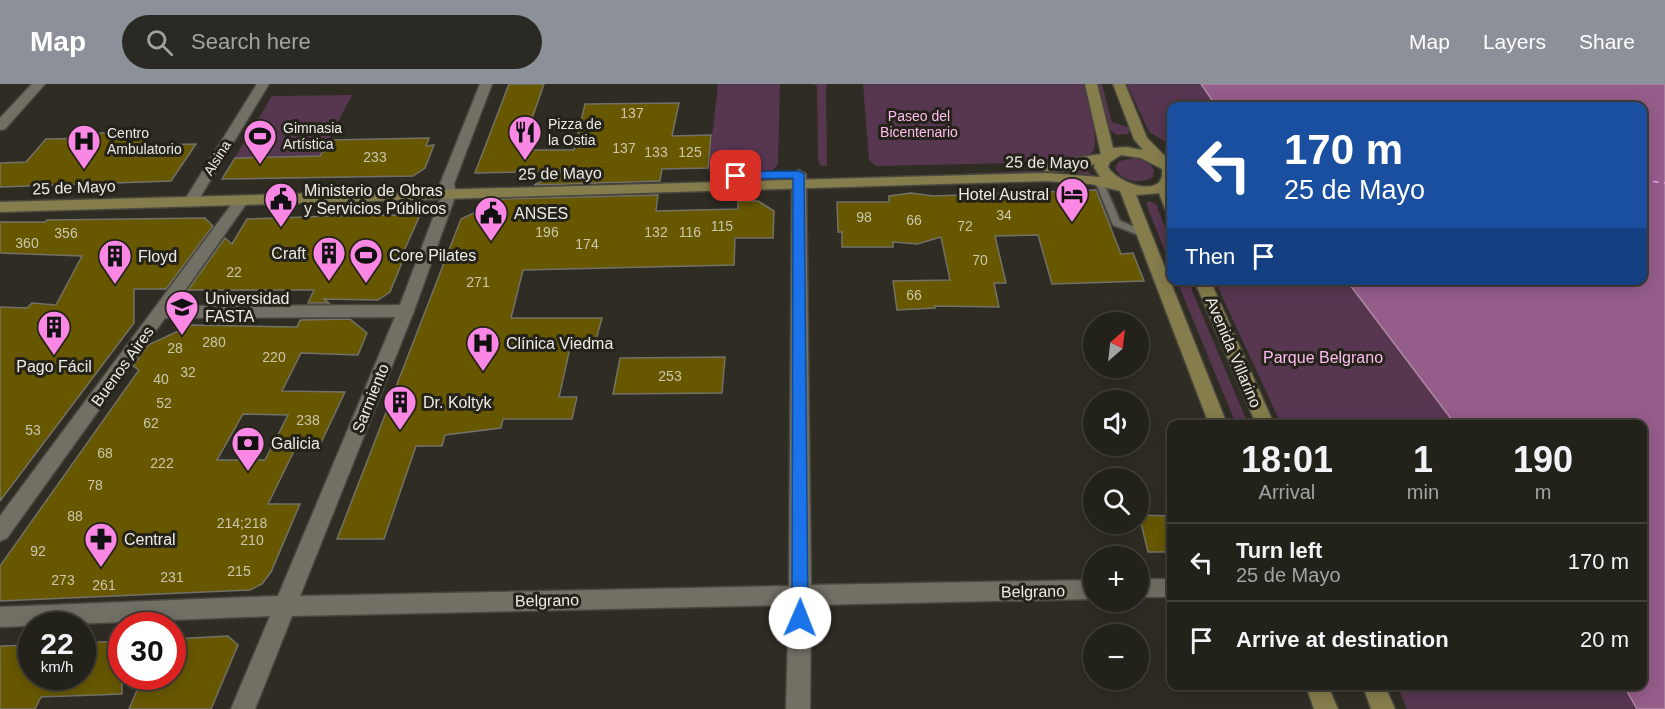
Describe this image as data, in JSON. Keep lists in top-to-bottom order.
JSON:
{
  "streets": {
    "main road": ["25 de Mayo", "Avenida Villarino"],
    "street": [
      "Alsina",
      "Buenos Aires",
      "Sarmiento",
      "Belgrano"
    ]
  },
  "crossings": [
    ["Alsina", "25 de Mayo"],
    ["25 de Mayo", "Buenos Aires"],
    ["25 de Mayo", "Sarmiento"],
    ["Sarmiento", "Belgrano"]
  ],
  "parks": ["Paseo del Bicentenario", "Parque Belgrano"],
  "places": {
    "restaurant": ["Pizza de la Ostia"],
    "sports": ["Gimnasia Artística", "Core Pilates"],
    "hospital": ["Centro Ambulatorio", "Clínica Viedma"],
    "hotel": ["Hotel Austral"],
    "public building": ["Ministerio de Obras y Servicios Públicos", "ANSES"],
    "building": [
      "Craft",
      "Floyd",
      "Pago Fácil",
      "Dr. Koltyk"
    ],
    "school or university": ["Universidad FASTA"],
    "bank": ["Galicia"],
    "pharmacy": ["Central"]
  },
  "house_numbers": [
    "137",
    "137",
    "133",
    "125",
    "233",
    "34",
    "98",
    "66",
    "115",
    "72",
    "196",
    "132",
    "116",
    "356",
    "360",
    "174",
    "70",
    "22",
    "271",
    "66",
    "280",
    "28",
    "220",
    "32",
    "253",
    "40",
    "52",
    "238",
    "62",
    "53",
    "68",
    "222",
    "78",
    "88",
    "214;218",
    "210",
    "92",
    "215",
    "231",
    "273",
    "261"
  ],
  "north": "top right",
  "page": {
    "header": "Map",
    "search": "Search here",
    "nav": ["Map", "Layers", "Share"],
    "turn": ["170 m", "25 de Mayo"],
    "then": "Then",
    "map_buttons": ["+", "−"],
    "eta": [
      "18:01",
      "Arrival",
      "1",
      "min",
      "190",
      "m"
    ],
    "list": [
      {
        "name": "Turn left",
        "note": "25 de Mayo",
        "value": "170 m"
      },
      {
        "name": "Arrive at destination",
        "value": "20 m"
      }
    ],
    "speed": "22 km/h",
    "limit": "30"
  }
}
